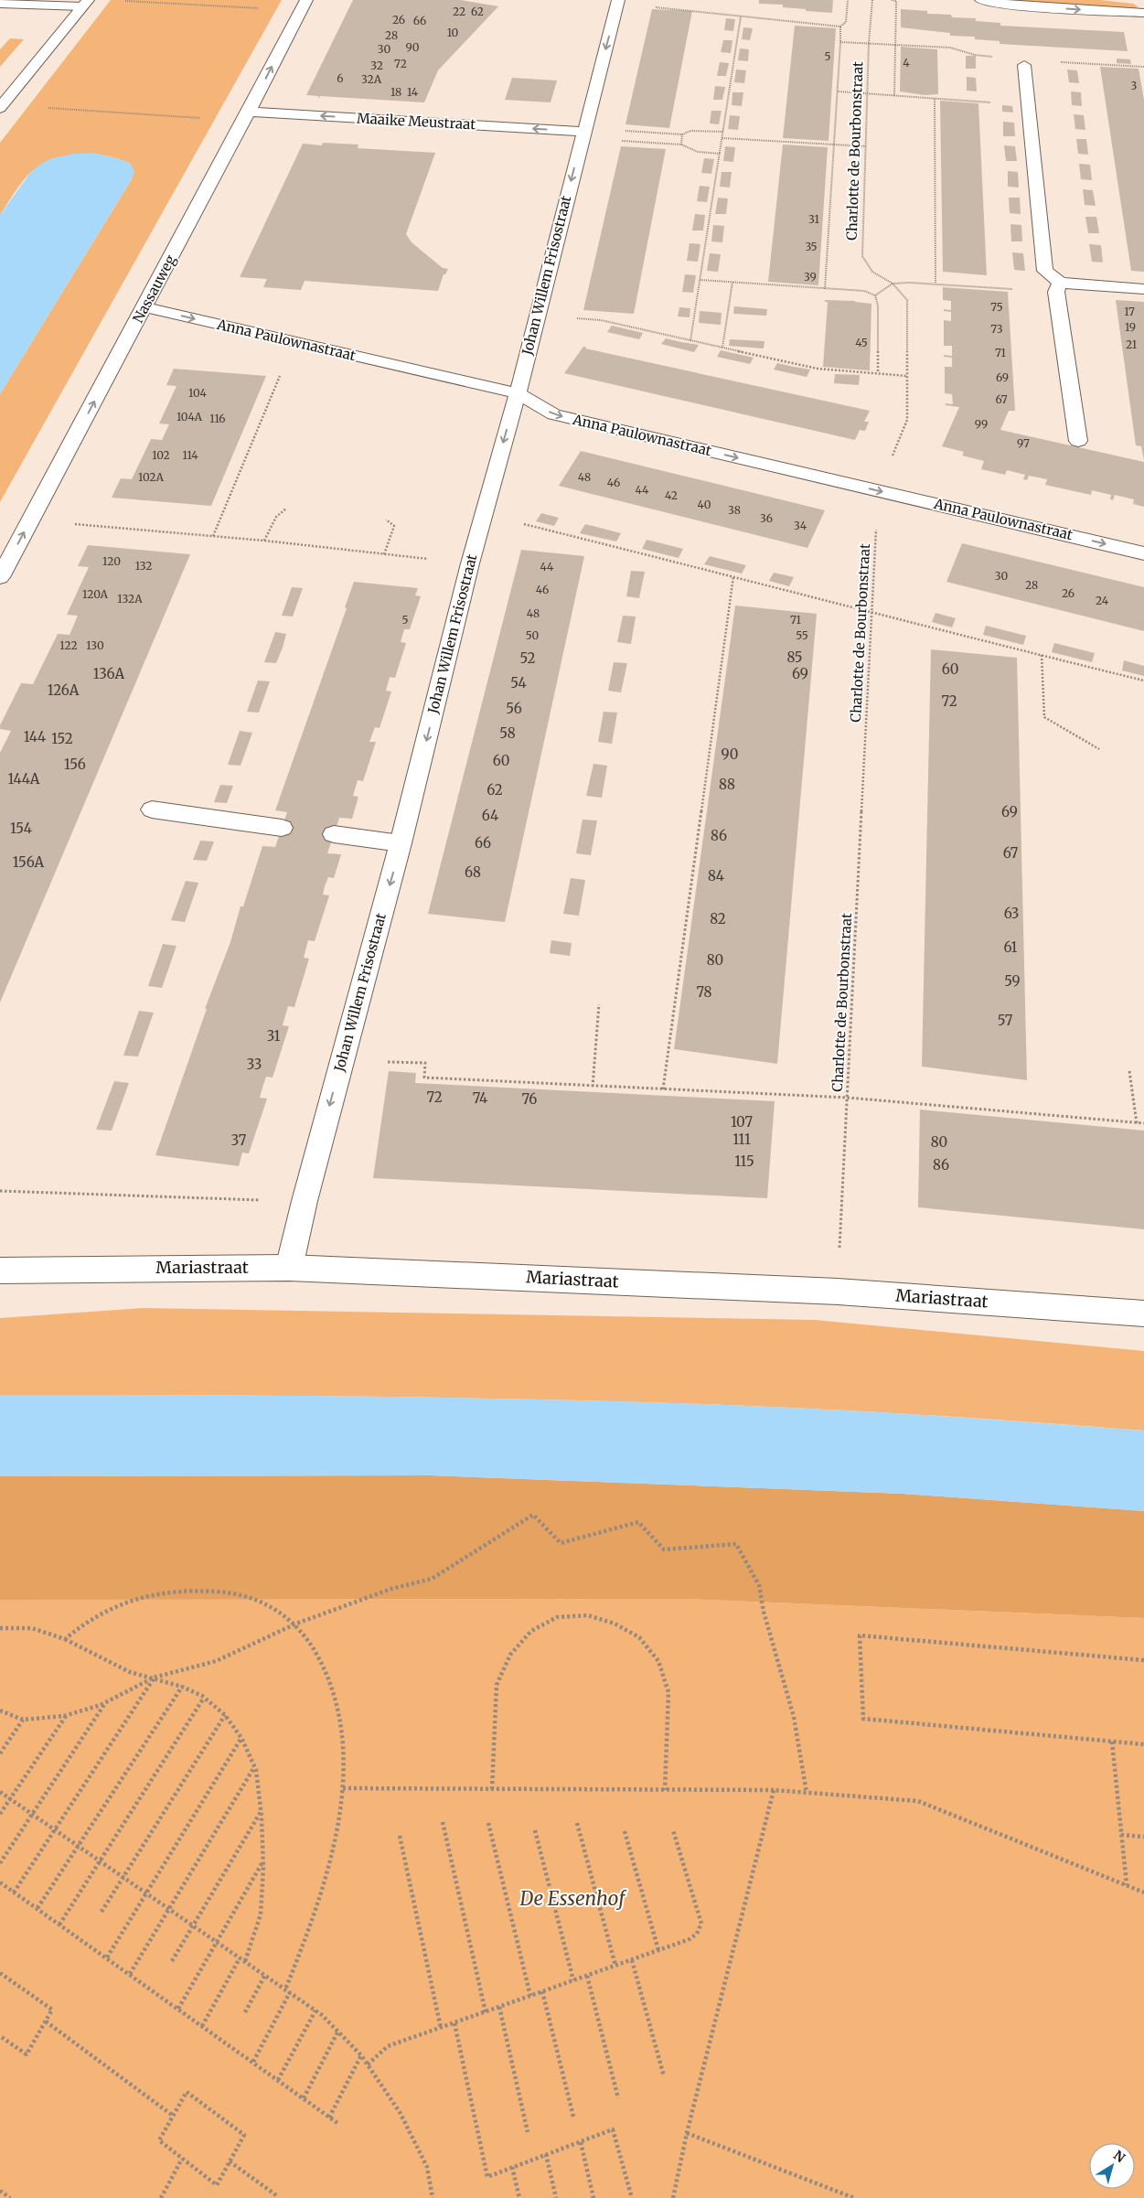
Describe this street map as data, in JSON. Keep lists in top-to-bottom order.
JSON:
{
  "streets": {
    "street": [
      "Maaike Meustraat",
      "Johan Willem Frisostraat",
      "Nassauweg",
      "Anna Paulownastraat",
      "Mariastraat"
    ],
    "path": ["Charlotte de Bourbonstraat"]
  },
  "crossings": [
    ["Maaike Meustraat", "Johan Willem Frisostraat"],
    ["Maaike Meustraat", "Nassauweg"],
    ["Charlotte de Bourbonstraat", "Anna Paulownastraat"],
    ["Charlotte de Bourbonstraat", "Mariastraat"],
    ["Johan Willem Frisostraat", "Anna Paulownastraat"],
    ["Johan Willem Frisostraat", "Mariastraat"],
    ["Nassauweg", "Anna Paulownastraat"]
  ],
  "one_way": [
    "Maaike Meustraat",
    "Johan Willem Frisostraat",
    "Nassauweg",
    "Anna Paulownastraat"
  ],
  "parks": ["De Essenhof"],
  "house_numbers": [
    "22",
    "62",
    "26",
    "66",
    "10",
    "28",
    "90",
    "30",
    "5",
    "4",
    "72",
    "32",
    "6",
    "32A",
    "3",
    "18",
    "14",
    "31",
    "35",
    "39",
    "75",
    "17",
    "19",
    "73",
    "45",
    "21",
    "71",
    "69",
    "104",
    "67",
    "104A",
    "116",
    "99",
    "97",
    "102",
    "114",
    "102A",
    "48",
    "46",
    "44",
    "42",
    "40",
    "38",
    "36",
    "34",
    "120",
    "132",
    "44",
    "30",
    "28",
    "46",
    "26",
    "120A",
    "132A",
    "24",
    "48",
    "5",
    "71",
    "50",
    "55",
    "122",
    "130",
    "85",
    "52",
    "60",
    "136A",
    "69",
    "54",
    "126A",
    "72",
    "56",
    "58",
    "144",
    "152",
    "90",
    "60",
    "156",
    "144A",
    "88",
    "62",
    "69",
    "64",
    "154",
    "86",
    "66",
    "67",
    "156A",
    "68",
    "84",
    "63",
    "82",
    "61",
    "80",
    "59",
    "78",
    "57",
    "31",
    "33",
    "72",
    "74",
    "76",
    "107",
    "111",
    "37",
    "80",
    "115",
    "86"
  ],
  "north": "top right"
}
